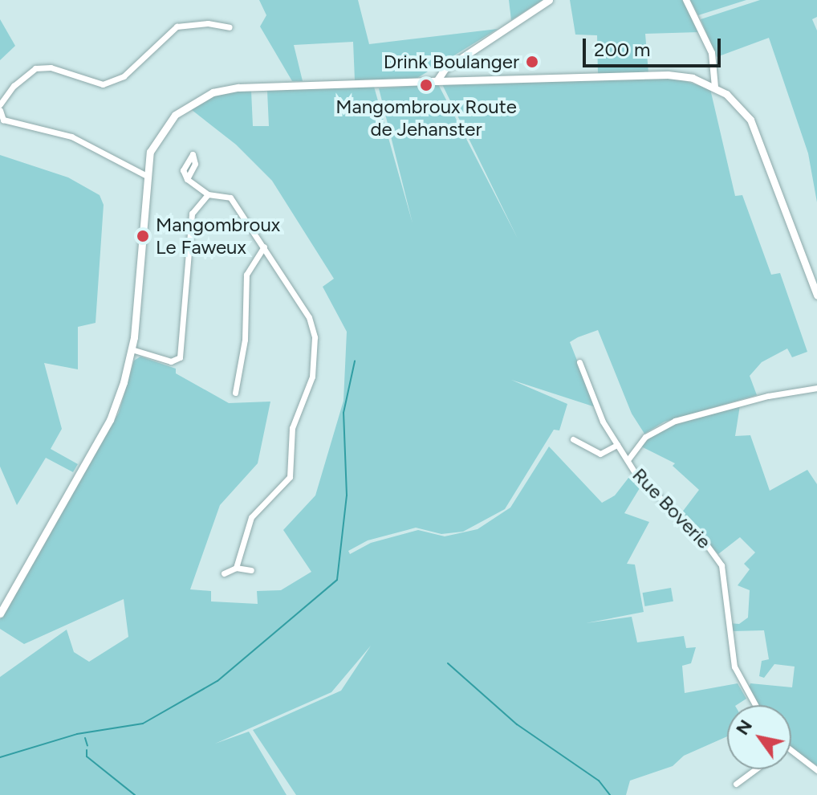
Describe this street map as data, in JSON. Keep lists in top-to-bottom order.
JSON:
{
  "streets": {
    "street": ["Rue Boverie"]
  },
  "places": ["Drink Boulanger", "Mangombroux Route de Jehanster", "Mangombroux Le Faweux"],
  "scale_bar": "200 m",
  "north": "top left"
}
